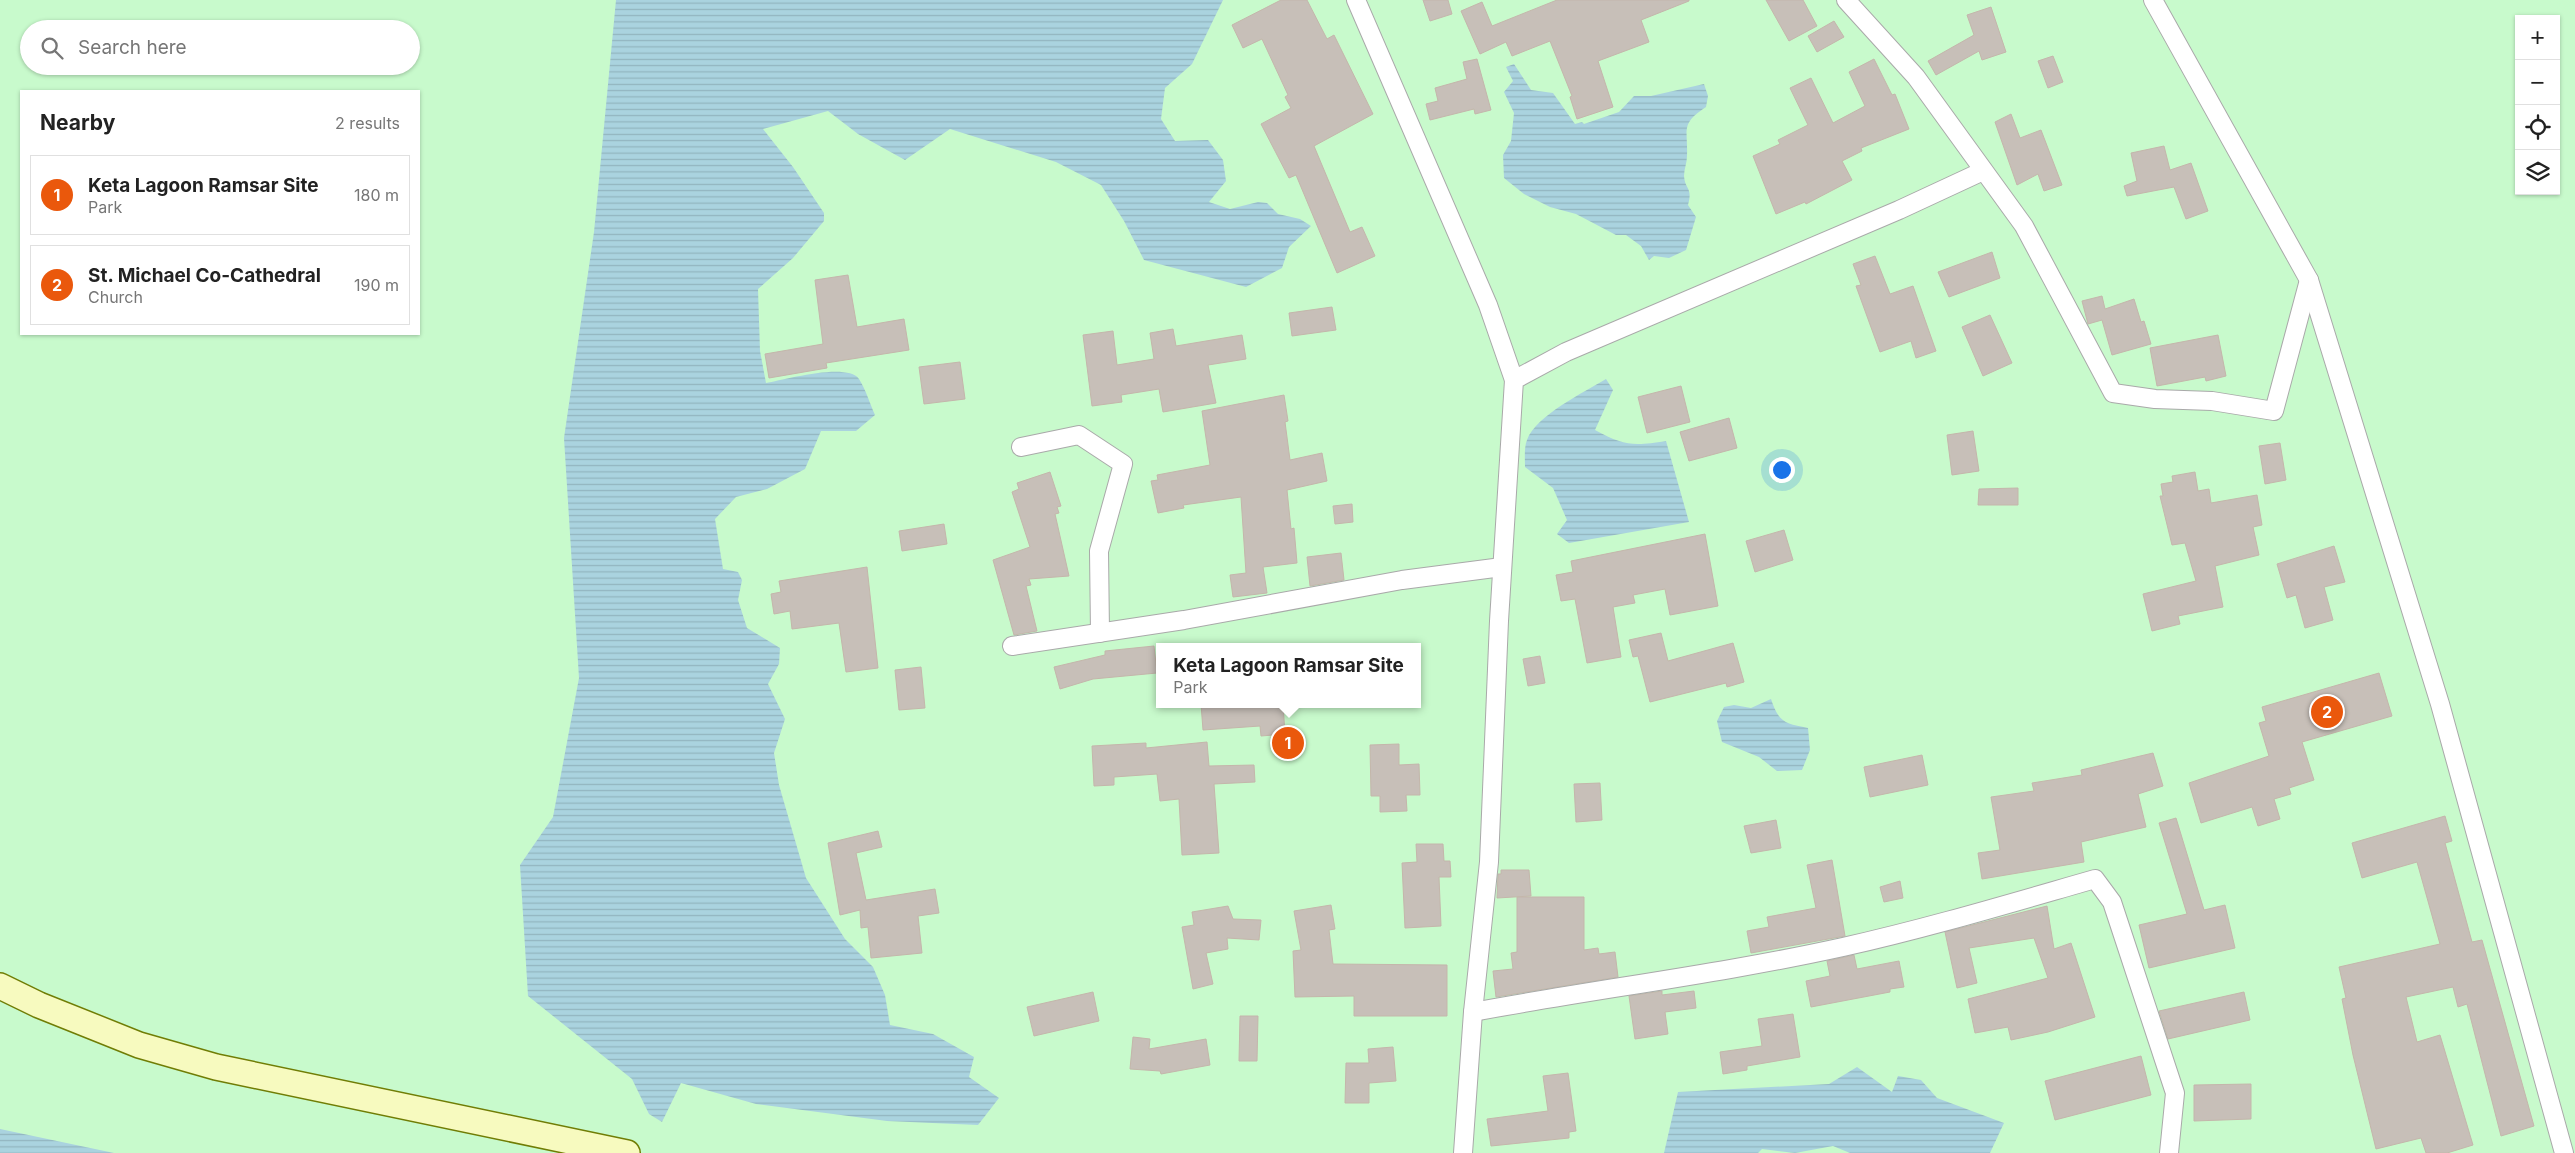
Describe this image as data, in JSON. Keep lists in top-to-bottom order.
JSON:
{
  "page": {
    "map_buttons": ["+", "−"],
    "search": "Search here",
    "heading": ["Nearby", "2 results"],
    "list": [
      {
        "mark": "1",
        "name": "Keta Lagoon Ramsar Site",
        "note": "Park",
        "value": "180 m"
      },
      {
        "mark": "2",
        "name": "St. Michael Co-Cathedral",
        "note": "Church",
        "value": "190 m"
      }
    ],
    "popup": ["Keta Lagoon Ramsar Site", "Park"],
    "pins": ["2", "1"]
  }
}
